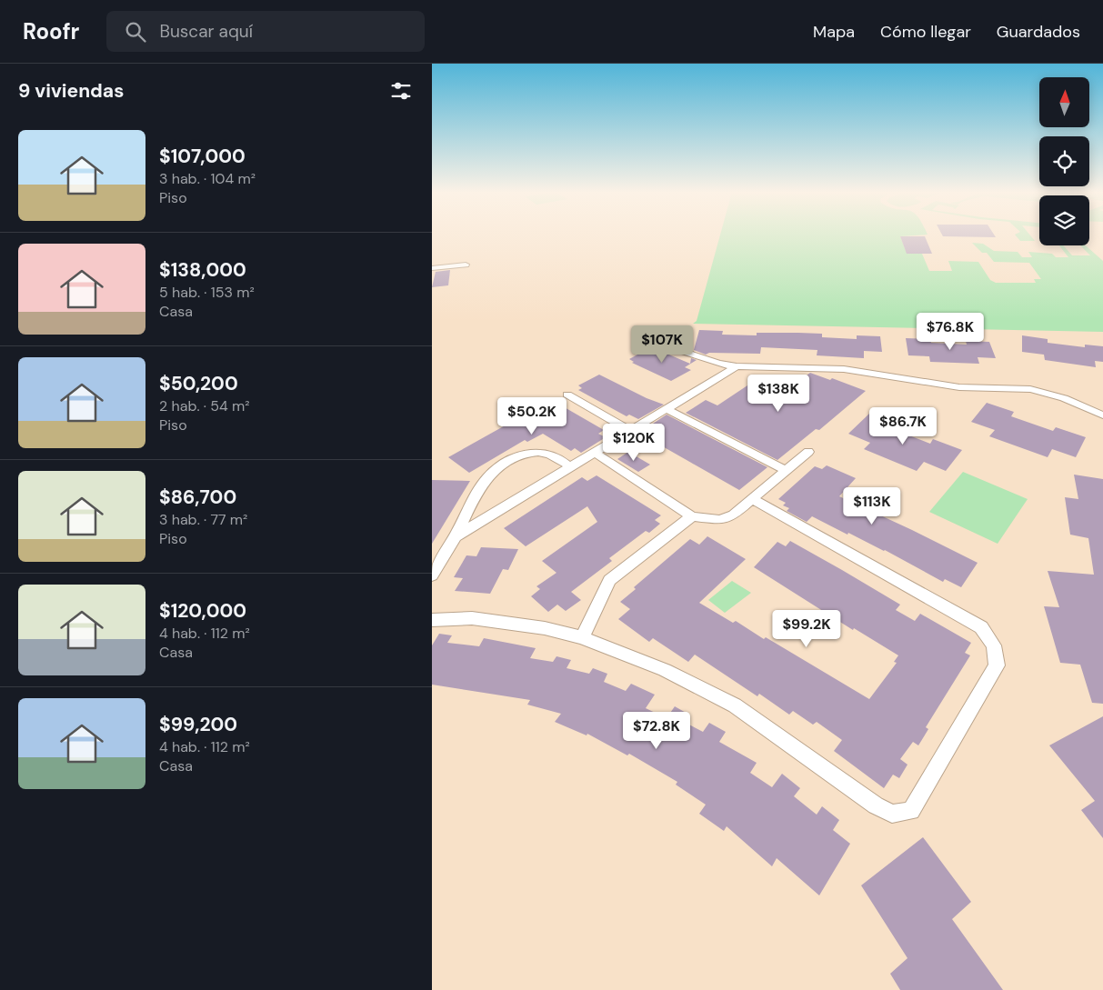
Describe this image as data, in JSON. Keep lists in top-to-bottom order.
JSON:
{
  "north": "top",
  "page": {
    "header": "Roofr",
    "search": "Buscar aquí",
    "nav": ["Mapa", "Cómo llegar", "Guardados"],
    "heading": "9 viviendas",
    "list": [
      {
        "name": "$107,000",
        "note": "3 hab. · 104 m² · Piso"
      },
      {
        "name": "$138,000",
        "note": "5 hab. · 153 m² · Casa"
      },
      {
        "name": "$50,200",
        "note": "2 hab. · 54 m² · Piso"
      },
      {
        "name": "$86,700",
        "note": "3 hab. · 77 m² · Piso"
      },
      {
        "name": "$120,000",
        "note": "4 hab. · 112 m² · Casa"
      },
      {
        "name": "$99,200",
        "note": "4 hab. · 112 m² · Casa"
      }
    ],
    "price": [
      "$76.8K",
      "$107K",
      "$138K",
      "$50.2K",
      "$86.7K",
      "$120K",
      "$113K",
      "$99.2K",
      "$72.8K"
    ]
  }
}
